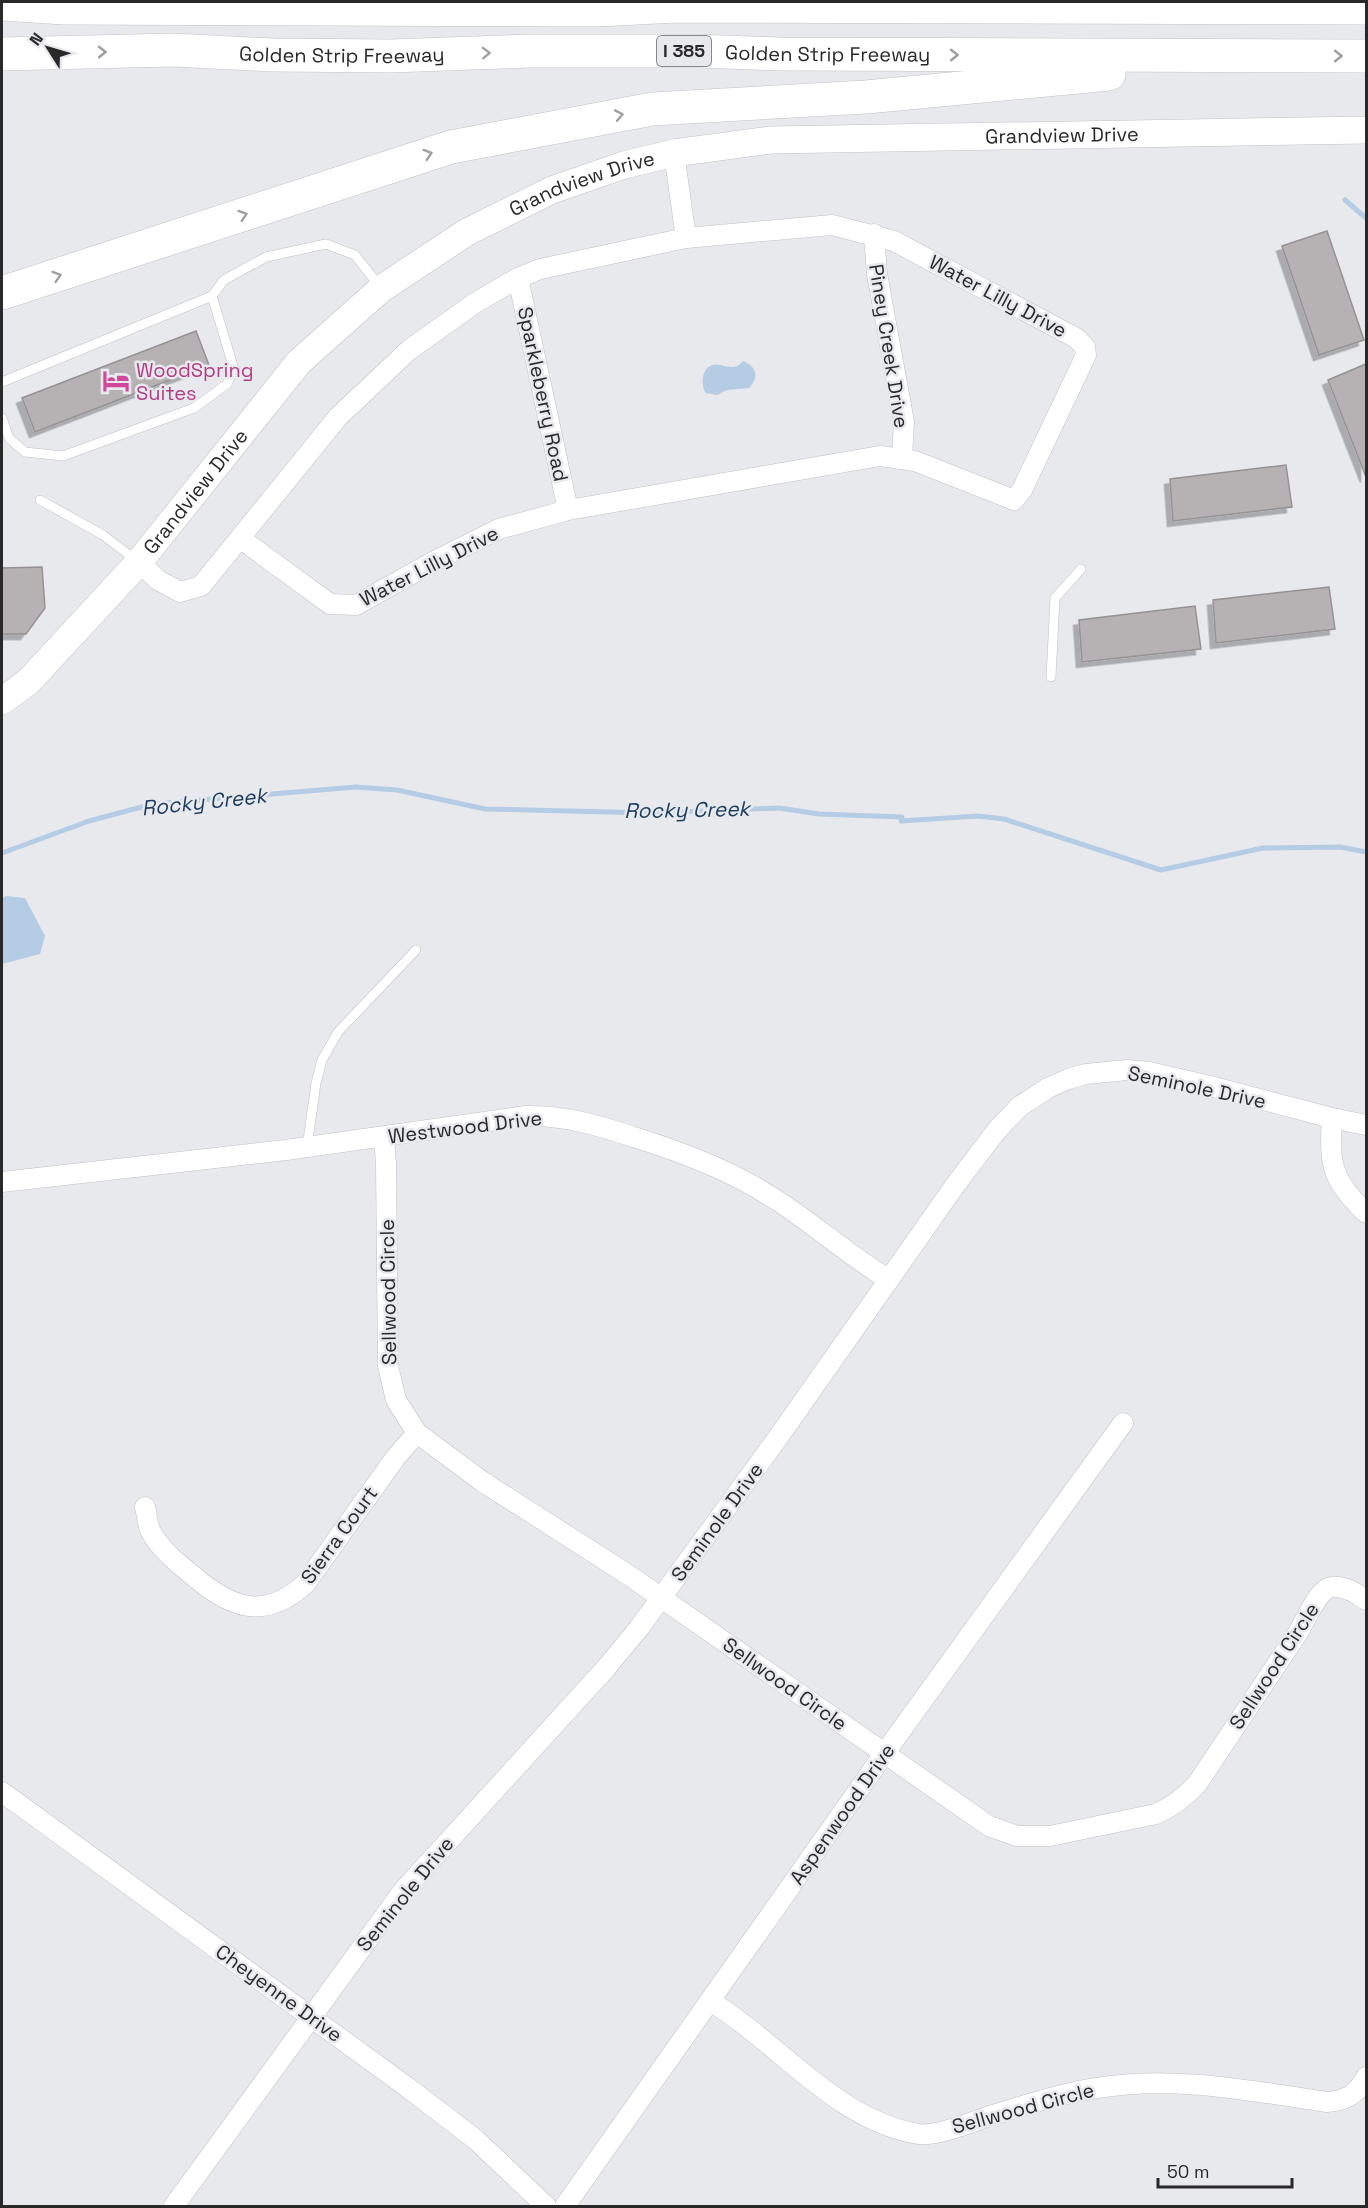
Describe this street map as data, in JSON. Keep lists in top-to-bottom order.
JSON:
{
  "streets": {
    "highway": ["I 385", "Golden Strip Freeway"],
    "street": [
      "Grandview Drive",
      "Water Lilly Drive",
      "Piney Creek Drive",
      "Sparkleberry Road",
      "Seminole Drive",
      "Westwood Drive",
      "Sellwood Circle",
      "Sierra Court",
      "Aspenwood Drive",
      "Cheyenne Drive"
    ]
  },
  "crossings": [
    ["Grandview Drive", "Water Lilly Drive"],
    ["Water Lilly Drive", "Piney Creek Drive"],
    ["Water Lilly Drive", "Sparkleberry Road"],
    ["Seminole Drive", "Westwood Drive"],
    ["Seminole Drive", "Sellwood Circle"],
    ["Seminole Drive", "Cheyenne Drive"],
    ["Westwood Drive", "Sellwood Circle"],
    ["Sellwood Circle", "Sierra Court"],
    ["Sellwood Circle", "Aspenwood Drive"]
  ],
  "water": ["Rocky Creek"],
  "places": {
    "hotel": ["WoodSpring Suites"]
  },
  "scale_bar": "50 m",
  "north": "top left"
}
